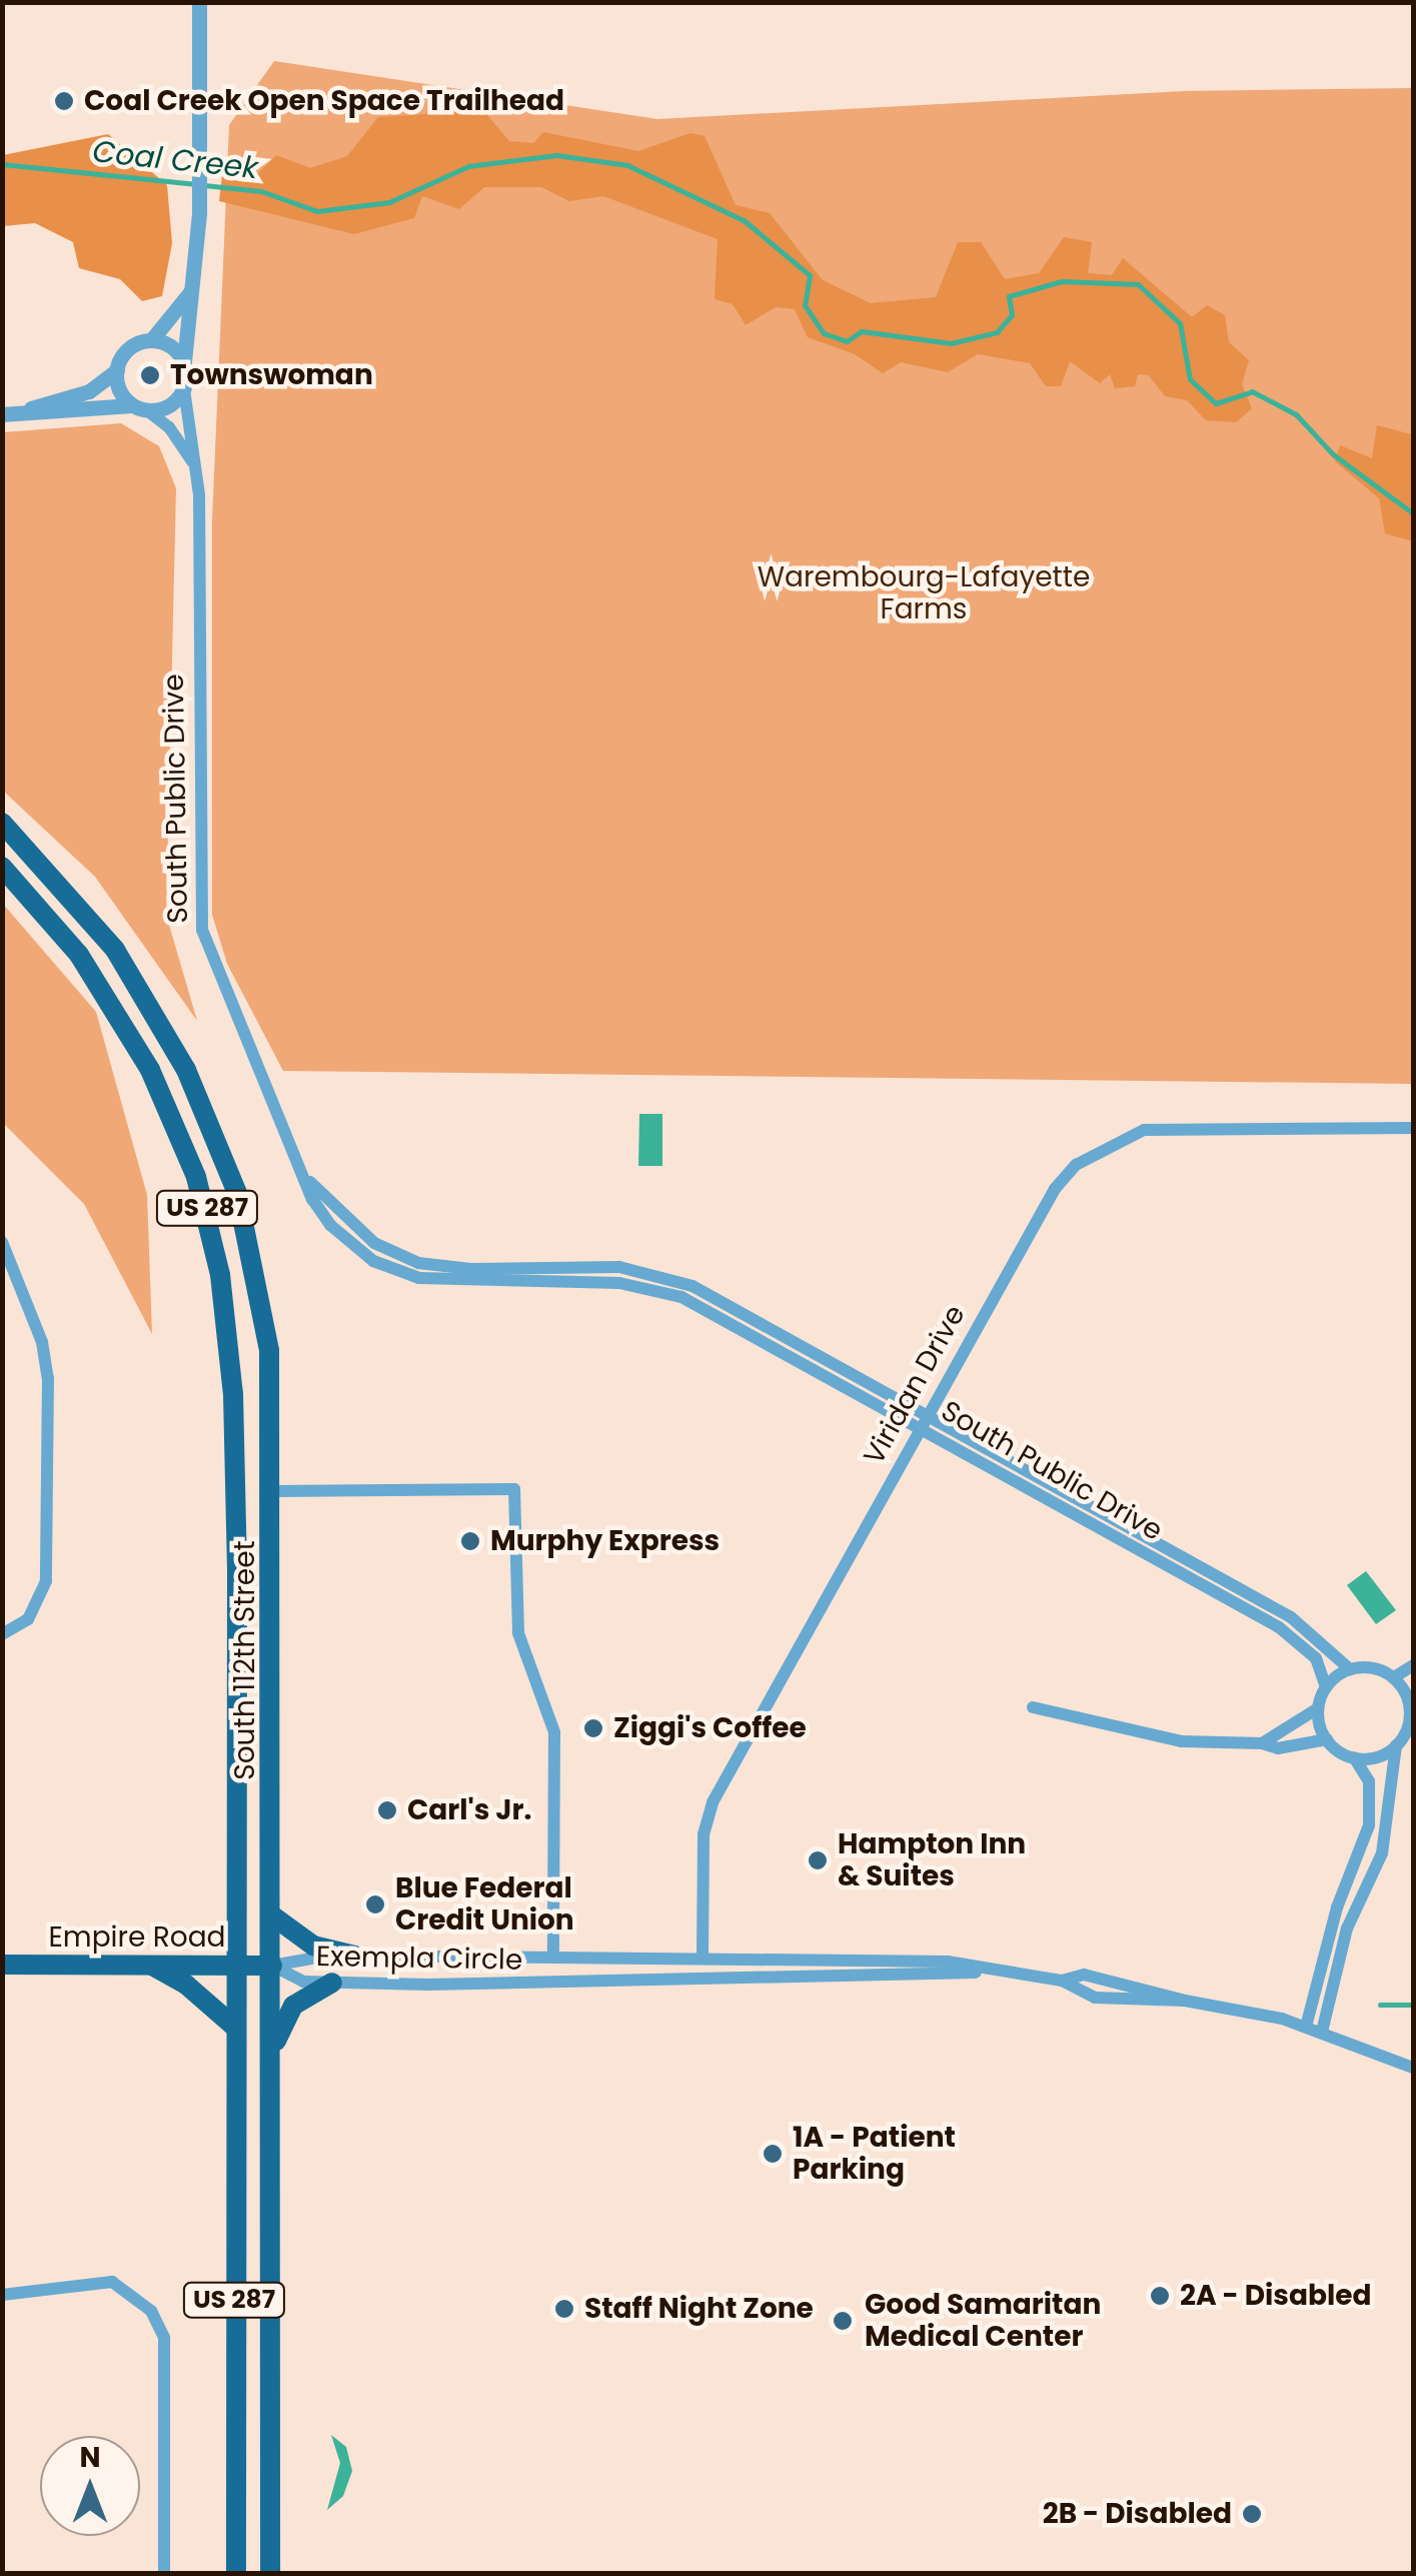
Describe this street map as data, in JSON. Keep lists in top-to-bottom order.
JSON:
{
  "streets": {
    "main road": ["US 287", "South 112th Street", "Empire Road"],
    "street": ["South Public Drive", "Viridan Drive", "Exempla Circle"]
  },
  "crossings": [
    ["South Public Drive", "Viridan Drive"],
    ["Viridan Drive", "Exempla Circle"],
    ["South 112th Street", "Empire Road"],
    ["South 112th Street", "Exempla Circle"],
    ["Empire Road", "Exempla Circle"]
  ],
  "water": ["Coal Creek"],
  "parks": ["Warembourg-Lafayette Farms"],
  "places": [
    "Coal Creek Open Space Trailhead",
    "Townswoman",
    "Murphy Express",
    "Ziggi's Coffee",
    "Carl's Jr.",
    "Hampton Inn & Suites",
    "Blue Federal Credit Union",
    "1A - Patient Parking",
    "2A - Disabled",
    "Staff Night Zone",
    "Good Samaritan Medical Center",
    "2B - Disabled"
  ],
  "north": "top"
}
